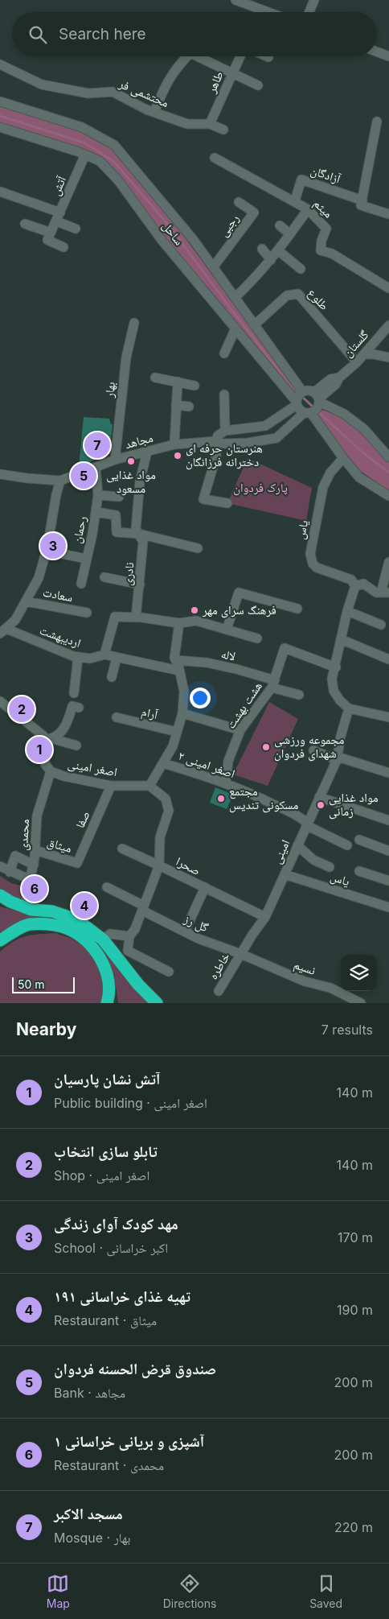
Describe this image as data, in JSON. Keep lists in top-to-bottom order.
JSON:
{
  "streets": {
    "street": [
      "طاهر",
      "محتشمی فر",
      "آزادگان",
      "آتش",
      "میثم",
      "رجبی",
      "ساحل",
      "طلوع",
      "گلستان",
      "بهار",
      "مجاهد",
      "رحمان",
      "یاس",
      "نادری",
      "سعادت",
      "اردیبهشت",
      "لاله",
      "هشت بهشت",
      "آرام",
      "۲ اصغر امینی",
      "اصغر امینی",
      "صفا",
      "محمدی",
      "میثاق",
      "امینی",
      "صحرا",
      "گل رز",
      "خاطره",
      "نسیم"
    ]
  },
  "crossings": [
    ["طاهر", "محتشمی فر"],
    ["آزادگان", "میثم"],
    ["آتش", "ساحل"],
    ["رجبی", "ساحل"],
    ["ساحل", "طلوع"],
    ["ساحل", "گلستان"],
    ["ساحل", "مجاهد"],
    ["ساحل", "یاس"],
    ["طلوع", "گلستان"],
    ["گلستان", "مجاهد"],
    ["بهار", "مجاهد"],
    ["مجاهد", "رحمان"],
    ["مجاهد", "نادری"],
    ["یاس", "امینی"],
    ["لاله", "هشت بهشت"],
    ["هشت بهشت", "۲ اصغر امینی"],
    ["۲ اصغر امینی", "امینی"],
    ["اصغر امینی", "صفا"],
    ["اصغر امینی", "محمدی"],
    ["اصغر امینی", "صحرا"],
    ["صفا", "میثاق"],
    ["محمدی", "میثاق"],
    ["امینی", "صحرا"],
    ["امینی", "گل رز"],
    ["امینی", "خاطره"],
    ["امینی", "نسیم"],
    ["گل رز", "خاطره"],
    ["گل رز", "نسیم"],
    ["خاطره", "نسیم"]
  ],
  "parks": ["پارک فردوان"],
  "places": [
    "هنرستان حرفه ای دخترانه فرزانگان",
    "مواد غذایی مسعود",
    "فرهنگ سرای مهر",
    "مجموعه ورزشی شهدای فردوان",
    "مجتمع مسکونی تندیس",
    "مواد غذایی زمانی"
  ],
  "scale_bar": "50 m",
  "page": {
    "search": "Search here",
    "pins": [
      "7",
      "5",
      "3",
      "2",
      "1",
      "6",
      "4"
    ],
    "scale": "50 m",
    "heading": ["Nearby", "7 results"],
    "list": [
      {
        "mark": "1",
        "name": "آتش نشان پارسیان",
        "note": "Public building · اصغر امینی",
        "value": "140 m"
      },
      {
        "mark": "2",
        "name": "تابلو سازی انتخاب",
        "note": "Shop · اصغر امینی",
        "value": "140 m"
      },
      {
        "mark": "3",
        "name": "مهد کودک آوای زندگی",
        "note": "School · اکبر خراسانی",
        "value": "170 m"
      },
      {
        "mark": "4",
        "name": "۱۹۱ تهیه غذای خراسانی",
        "note": "Restaurant · میثاق",
        "value": "190 m"
      },
      {
        "mark": "5",
        "name": "صندوق قرض الحسنه فردوان",
        "note": "Bank · مجاهد",
        "value": "200 m"
      },
      {
        "mark": "6",
        "name": "آشپزی و بریانی خراسانی ۱",
        "note": "Restaurant · محمدی",
        "value": "200 m"
      },
      {
        "mark": "7",
        "name": "مسجد الاکبر",
        "note": "Mosque · بهار",
        "value": "220 m"
      }
    ],
    "nav": ["Map", "Directions", "Saved"]
  }
}
